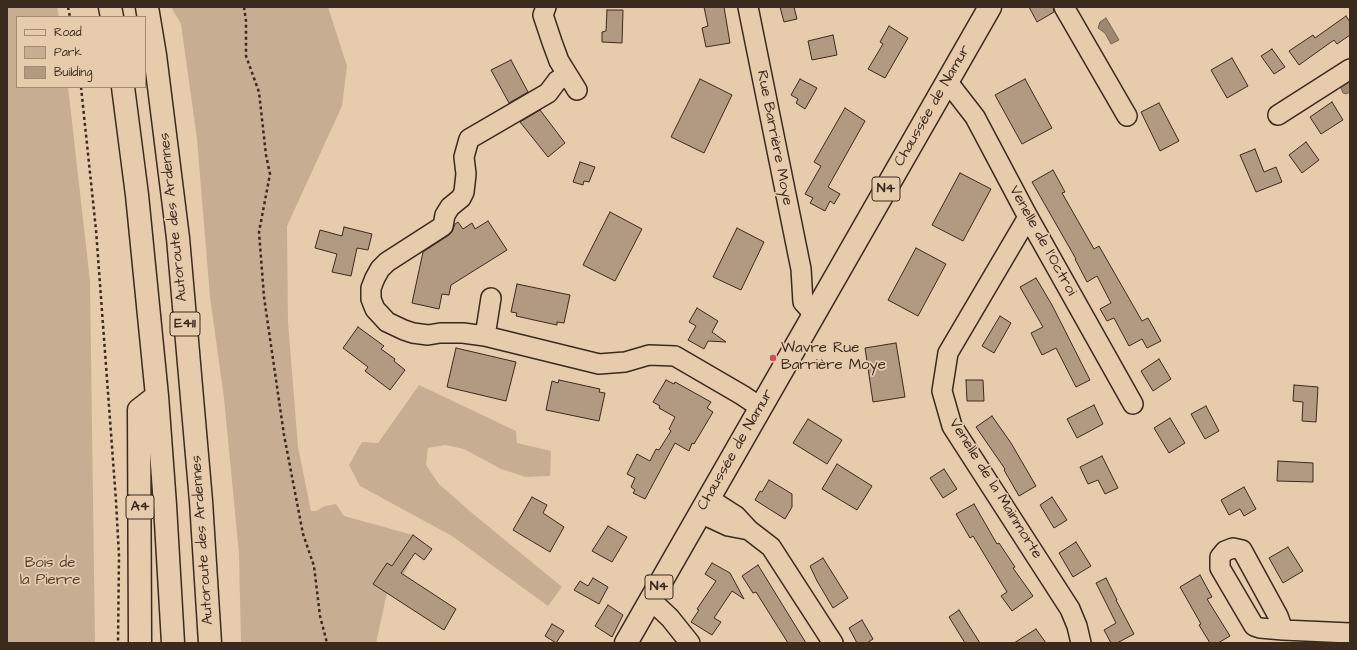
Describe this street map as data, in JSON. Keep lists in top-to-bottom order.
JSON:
{
  "streets": {
    "main road": [
      "Chaussée de Namur",
      "N4",
      "Autoroute des Ardennes",
      "E411",
      "A4"
    ],
    "street": ["Rue Barrière Moye", "Venelle de l'Octroi", "Venelle de la Mainmorte"]
  },
  "crossings": [
    ["Chaussée de Namur", "Rue Barrière Moye"],
    ["Chaussée de Namur", "Venelle de l'Octroi"],
    ["Venelle de l'Octroi", "Venelle de la Mainmorte"],
    ["E411", "A4"]
  ],
  "parks": ["Bois de la Pierre"],
  "places": ["Wavre Rue Barrière Moye"],
  "legend": ["Road", "Park", "Building"]
}
